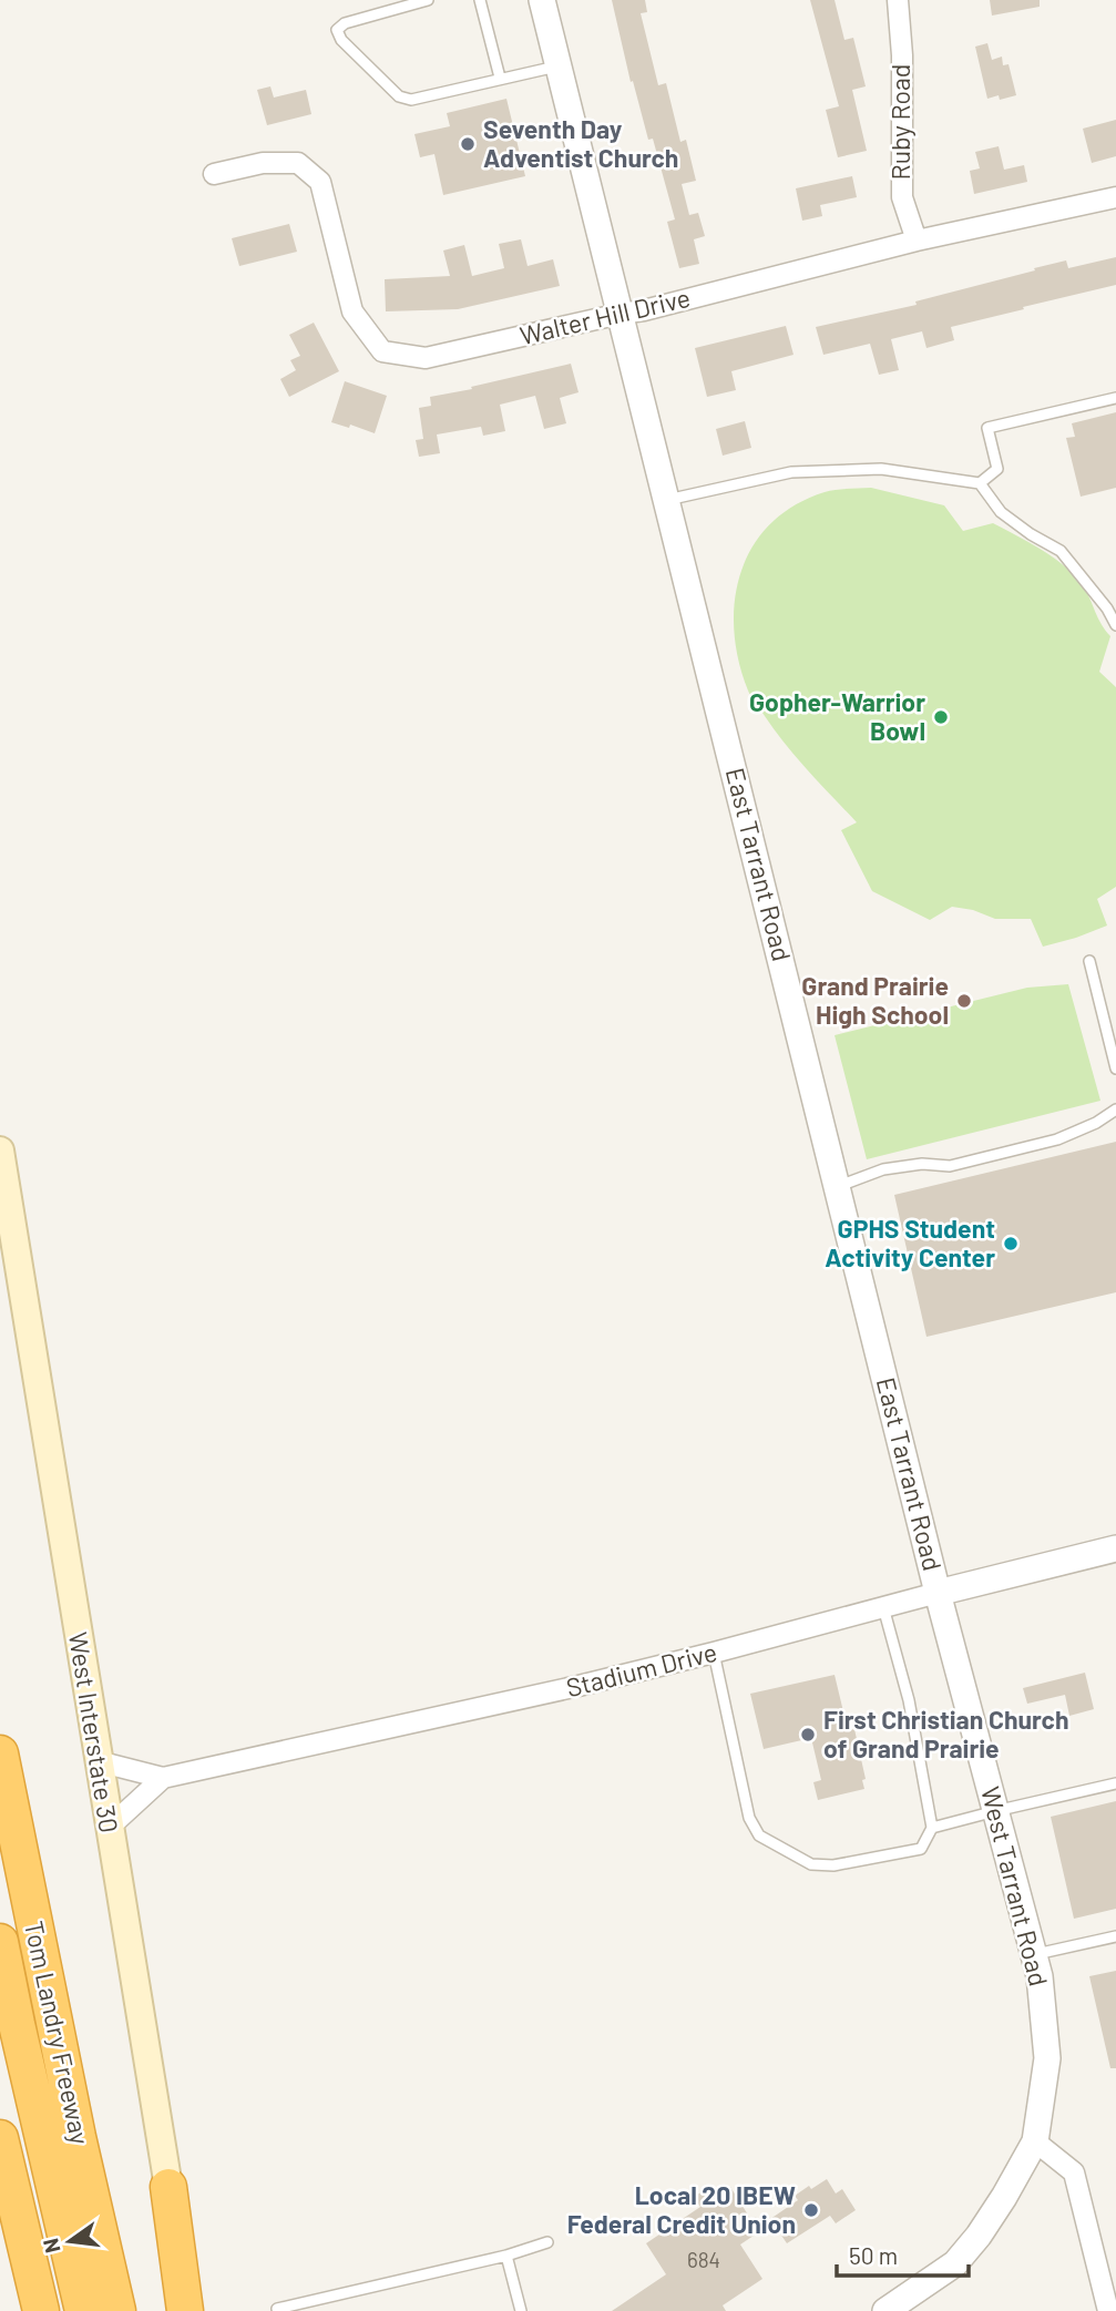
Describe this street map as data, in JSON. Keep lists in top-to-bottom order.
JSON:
{
  "streets": {
    "highway": ["Tom Landry Freeway"],
    "main road": ["West Interstate 30"],
    "street": [
      "Ruby Road",
      "Walter Hill Drive",
      "East Tarrant Road",
      "Stadium Drive",
      "West Tarrant Road"
    ]
  },
  "crossings": [
    ["Ruby Road", "Walter Hill Drive"],
    ["Walter Hill Drive", "East Tarrant Road"],
    ["East Tarrant Road", "Stadium Drive"],
    ["East Tarrant Road", "West Tarrant Road"],
    ["Stadium Drive", "West Interstate 30"],
    ["Stadium Drive", "West Tarrant Road"]
  ],
  "places": [
    "Seventh Day Adventist Church",
    "Gopher-Warrior Bowl",
    "Grand Prairie High School",
    "GPHS Student Activity Center",
    "First Christian Church of Grand Prairie",
    "Local 20 IBEW Federal Credit Union"
  ],
  "house_numbers": ["684"],
  "scale_bar": "50 m",
  "north": "left"
}
